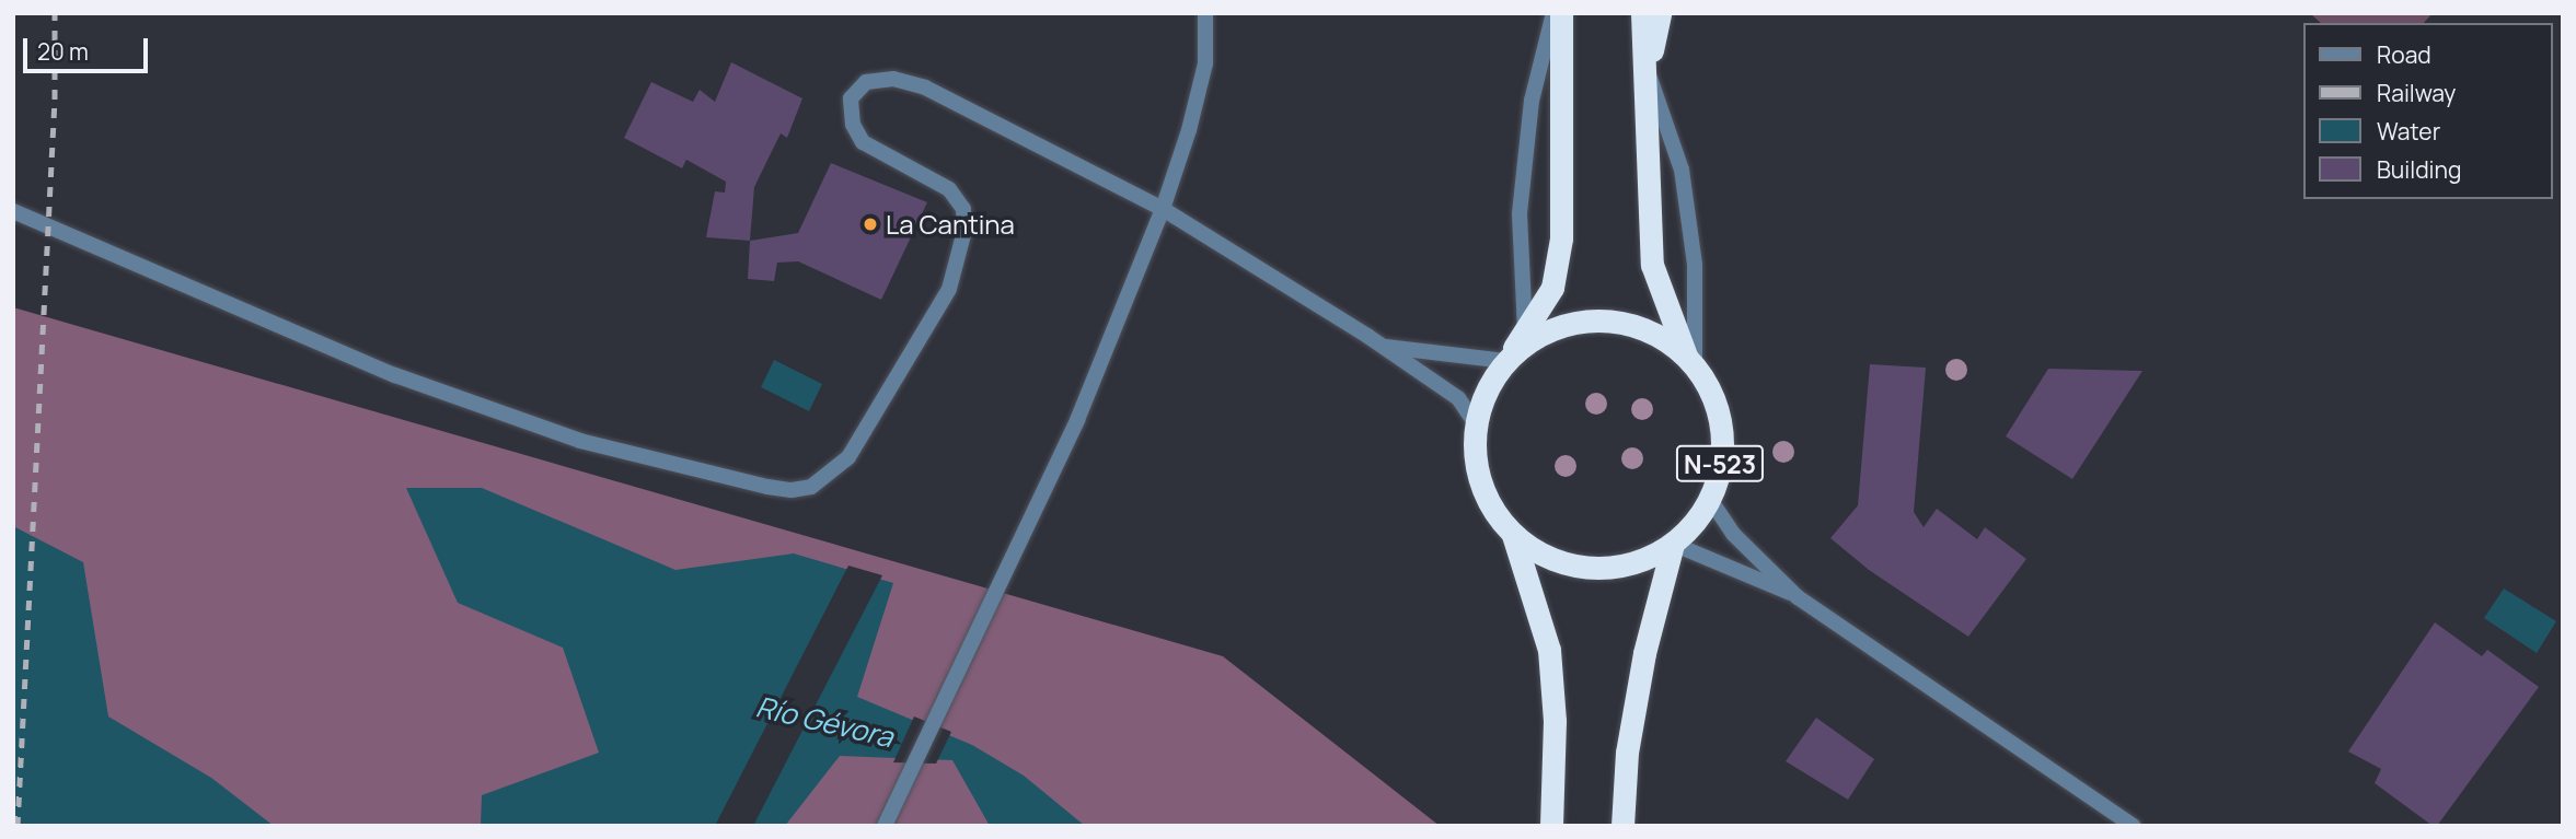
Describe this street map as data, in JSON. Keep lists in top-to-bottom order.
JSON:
{
  "streets": {
    "highway": ["N-523"]
  },
  "water": ["Río Gévora"],
  "places": ["La Cantina"],
  "legend": [
    "Road",
    "Railway",
    "Water",
    "Building"
  ],
  "scale_bar": "20 m"
}
